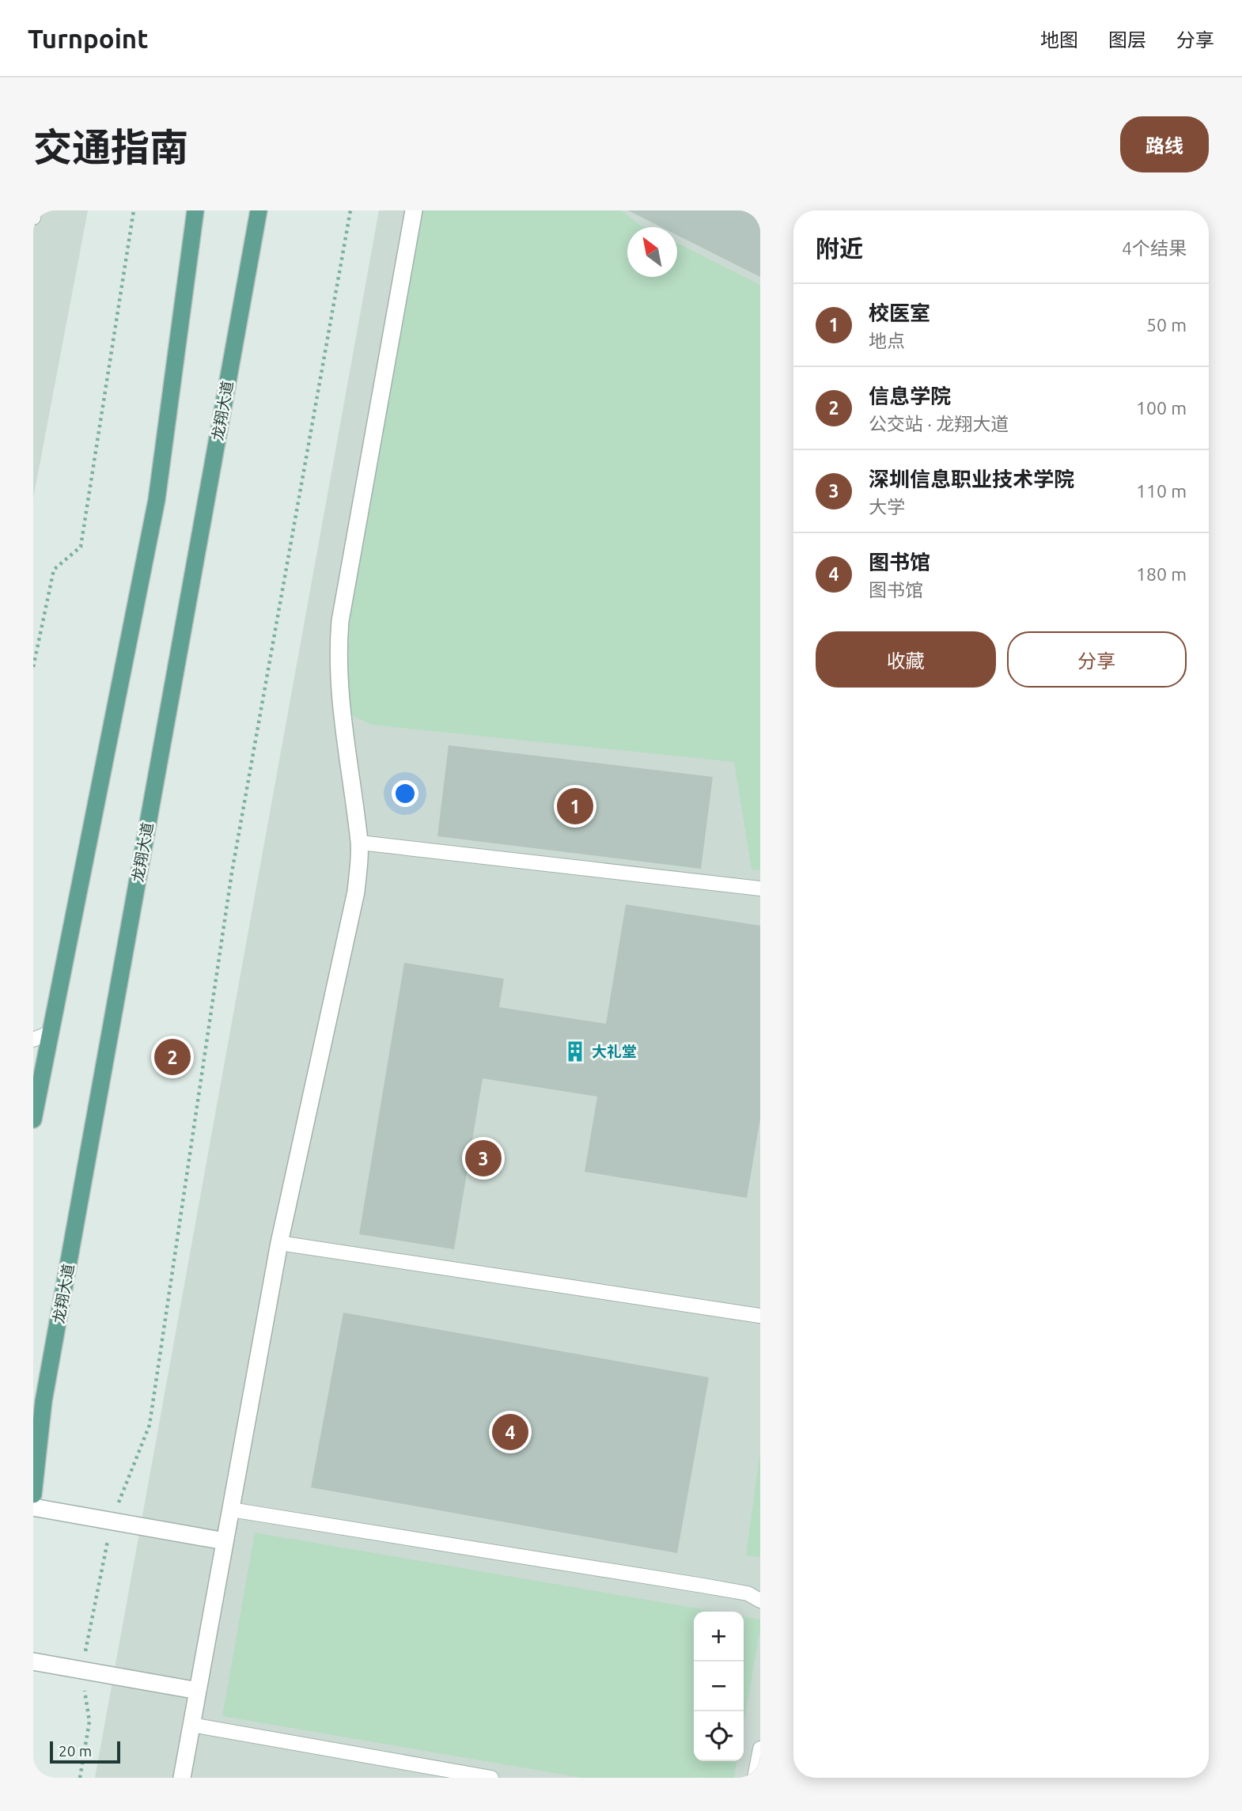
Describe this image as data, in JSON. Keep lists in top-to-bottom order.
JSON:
{
  "streets": {
    "main road": ["龙翔大道"]
  },
  "places": {
    "building": ["大礼堂"]
  },
  "scale_bar": "20 m",
  "north": "top left",
  "page": {
    "header": "Turnpoint",
    "nav": ["地图", "图层", "分享"],
    "title": "交通指南",
    "buttons": [
      "路线",
      ["收藏", "分享"]
    ],
    "heading": ["附近", "4个结果"],
    "list": [
      {
        "mark": "1",
        "name": "校医室",
        "note": "地点",
        "value": "50 m"
      },
      {
        "mark": "2",
        "name": "信息学院",
        "note": "公交站 · 龙翔大道",
        "value": "100 m"
      },
      {
        "mark": "3",
        "name": "深圳信息职业技术学院",
        "note": "大学",
        "value": "110 m"
      },
      {
        "mark": "4",
        "name": "图书馆",
        "note": "图书馆",
        "value": "180 m"
      }
    ],
    "pins": [
      "1",
      "2",
      "3",
      "4"
    ],
    "map_buttons": ["+", "−"],
    "scale": "20 m"
  }
}
